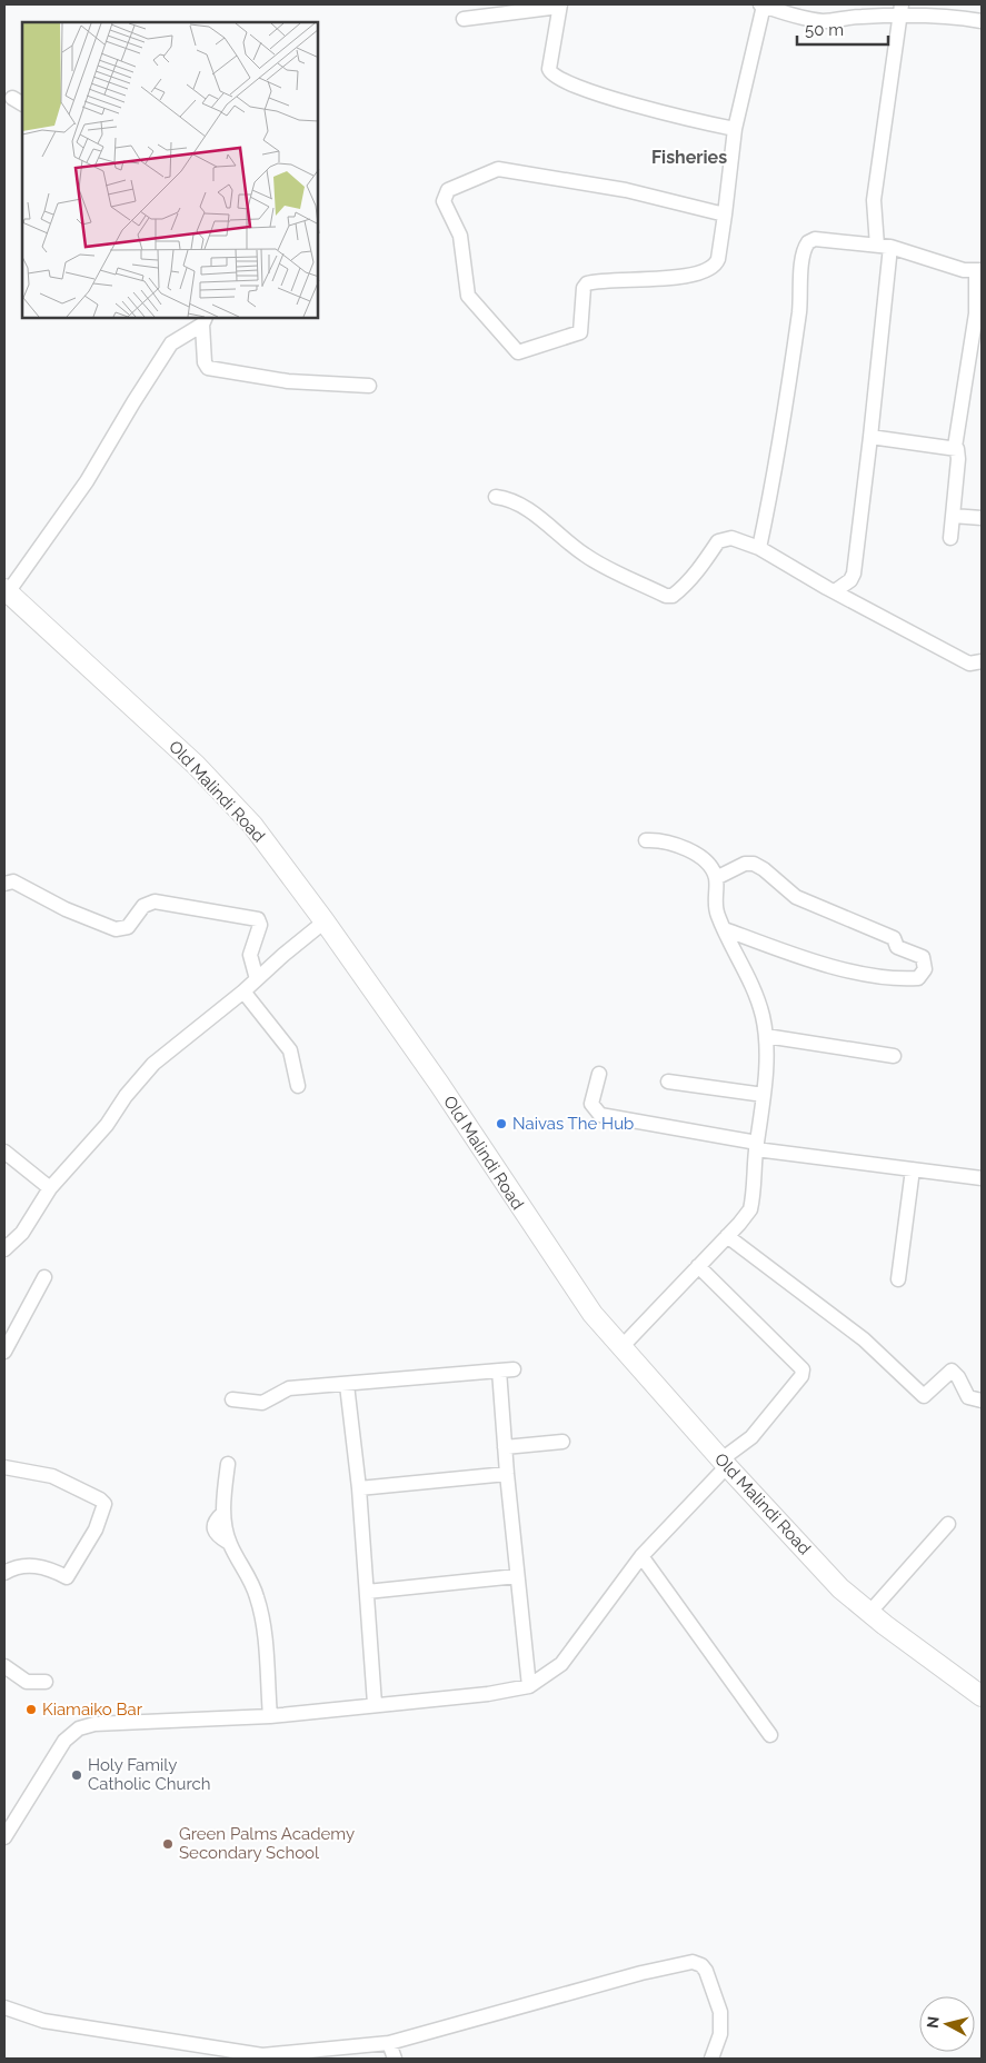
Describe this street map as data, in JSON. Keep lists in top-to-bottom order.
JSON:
{
  "streets": {
    "main road": ["Old Malindi Road"]
  },
  "districts": ["Fisheries"],
  "places": [
    "Naivas The Hub",
    "Kiamaiko Bar",
    "Holy Family Catholic Church",
    "Green Palms Academy Secondary School"
  ],
  "scale_bar": "50 m",
  "north": "left"
}
